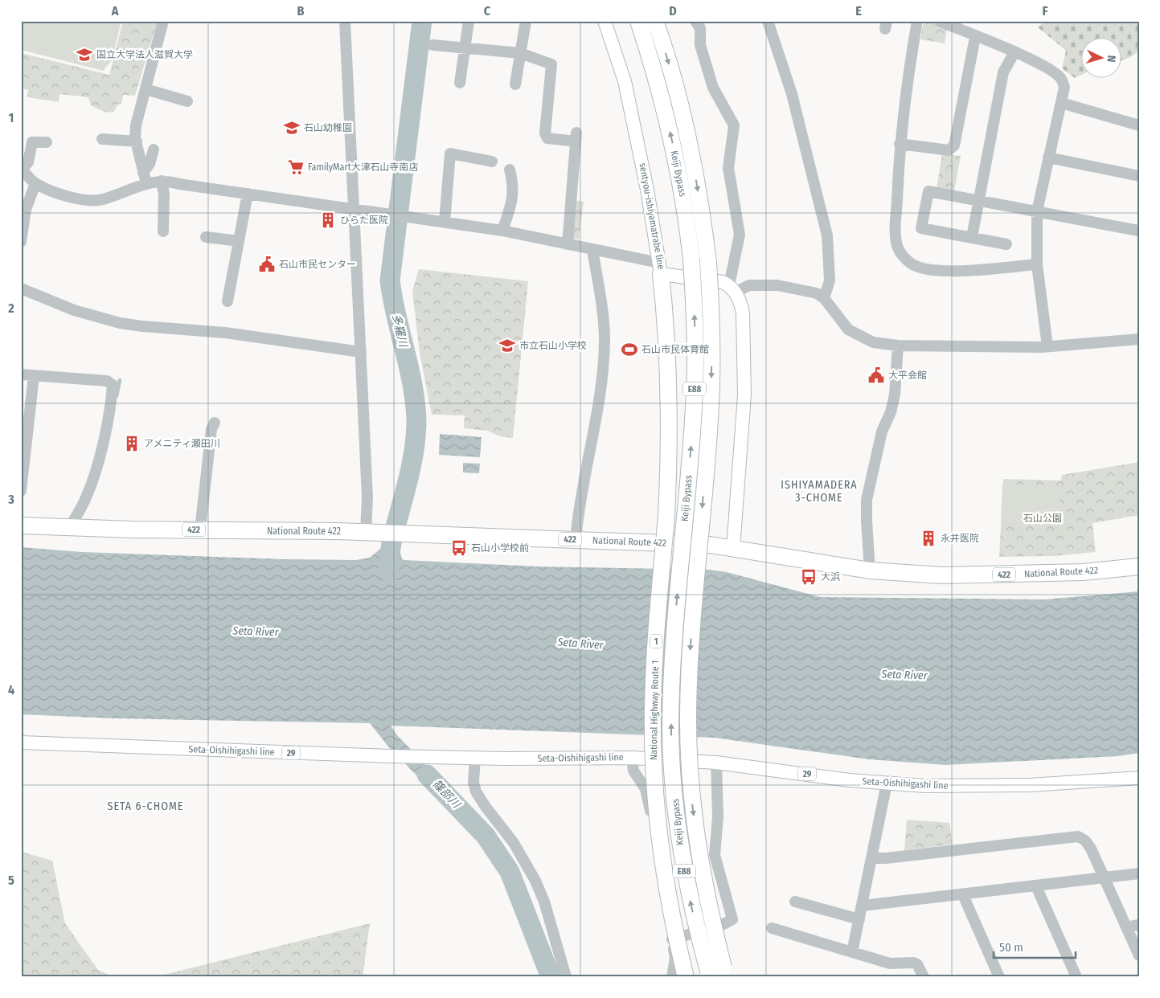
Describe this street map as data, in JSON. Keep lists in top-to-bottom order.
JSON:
{
  "streets": {
    "highway": [
      "Keiji Bypass",
      "E88",
      "422",
      "National Route 422",
      "1",
      "National Highway Route 1"
    ],
    "main road": ["sentyou-ishiyamatrabe line", "Seta-Oishihigashi line", "29"]
  },
  "crossings": [
    ["sentyou-ishiyamatrabe line", "National Highway Route 1"]
  ],
  "districts": ["ISHIYAMADERA 3-CHOME", "SETA 6-CHOME"],
  "water": ["多羅川", "Seta River", "篠部川"],
  "parks": ["石山公園"],
  "places": {
    "school or university": ["国立大学法人滋賀大学", "石山幼稚園", "市立石山小学校"],
    "supermarket": ["FamilyMart大津石山寺南店"],
    "building": ["ひらた医院", "アメニティ瀬田川", "永井医院"],
    "public building": ["石山市民センター", "大平会館"],
    "sports": ["石山市民体育館"],
    "bus stop": ["石山小学校前", "大浜"]
  },
  "scale_bar": "50 m",
  "north": "right",
  "grid": {
    "columns": [
      "A",
      "B",
      "C",
      "D",
      "E",
      "F"
    ],
    "rows": [
      "1",
      "2",
      "3",
      "4",
      "5"
    ]
  }
}
